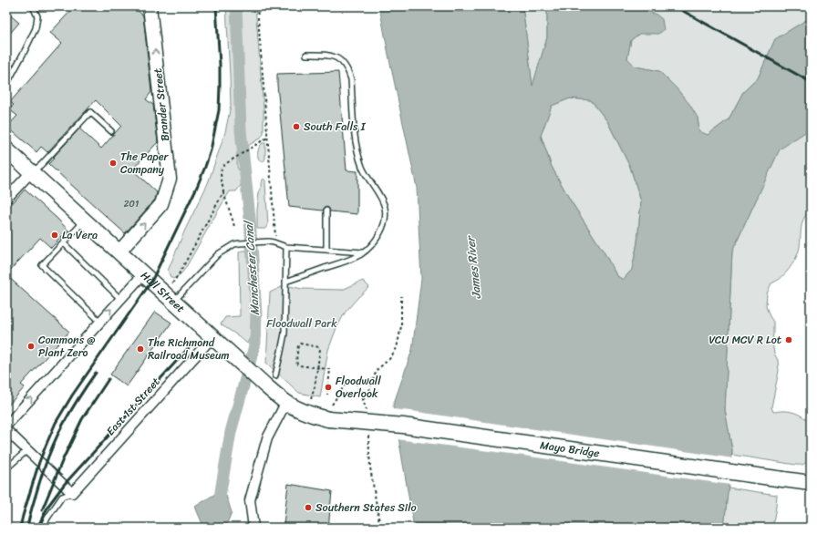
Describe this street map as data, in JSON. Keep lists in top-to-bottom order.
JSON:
{
  "streets": {
    "main road": ["Hull Street", "Mayo Bridge"],
    "street": ["Brander Street", "East 1st Street"]
  },
  "crossings": [
    ["Brander Street", "Hull Street"],
    ["Hull Street", "East 1st Street"],
    ["Hull Street", "Mayo Bridge"]
  ],
  "one_way": ["Brander Street"],
  "water": ["James River", "Manchester Canal"],
  "parks": ["Floodwall Park"],
  "places": [
    "South Falls I",
    "The Paper Company",
    "La Vera",
    "VCU MCV R Lot",
    "Commons @ Plant Zero",
    "The Richmond Railroad Museum",
    "Floodwall Overlook",
    "Southern States Silo"
  ],
  "house_numbers": ["201"]
}
